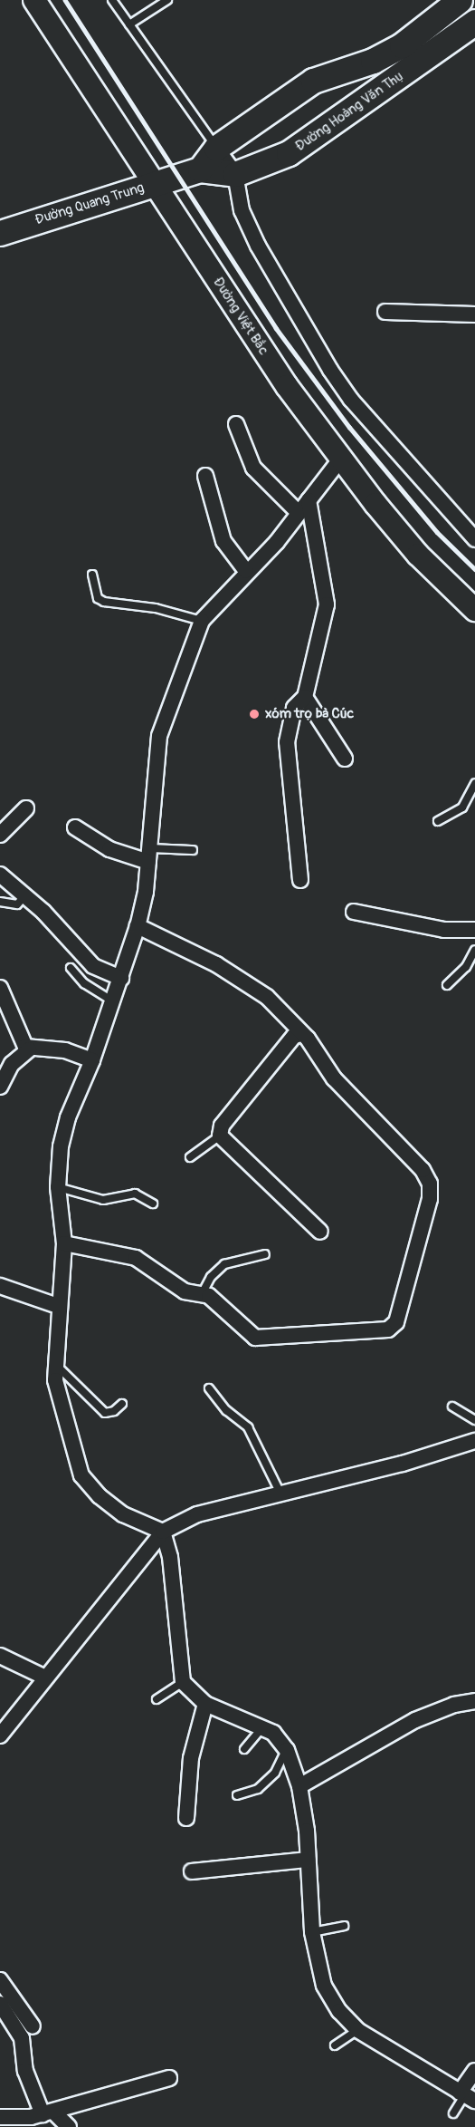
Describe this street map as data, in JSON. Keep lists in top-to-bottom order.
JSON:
{
  "streets": {
    "main road": ["Đường Hoàng Văn Thụ", "Đường Quang Trung"],
    "street": ["Đường Việt Bắc"]
  },
  "crossings": [
    ["Đường Hoàng Văn Thụ", "Đường Quang Trung"],
    ["Đường Quang Trung", "Đường Việt Bắc"]
  ],
  "places": ["xóm trọ bà Cúc"]
}
